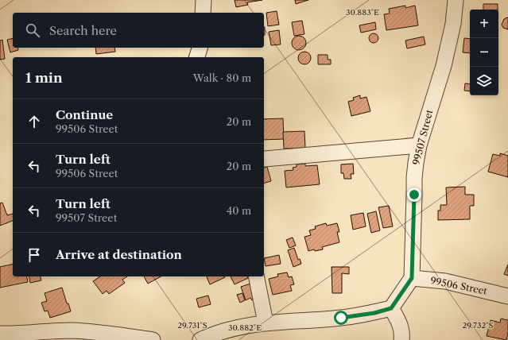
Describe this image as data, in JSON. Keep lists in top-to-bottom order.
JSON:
{
  "streets": {
    "street": ["99507 Street", "99506 Street"]
  },
  "crossings": [
    ["99507 Street", "99506 Street"]
  ],
  "page": {
    "map_buttons": ["+", "−"],
    "search": "Search here",
    "heading": ["1 min", "Walk · 80 m"],
    "list": [
      ["Continue", "99506 Street", "20 m"],
      ["Turn left", "99506 Street", "20 m"],
      ["Turn left", "99507 Street", "40 m"],
      "Arrive at destination"
    ]
  },
  "coordinates": [
    "30.883°E",
    "29.731°S",
    "29.732°S",
    "30.882°E"
  ]
}
